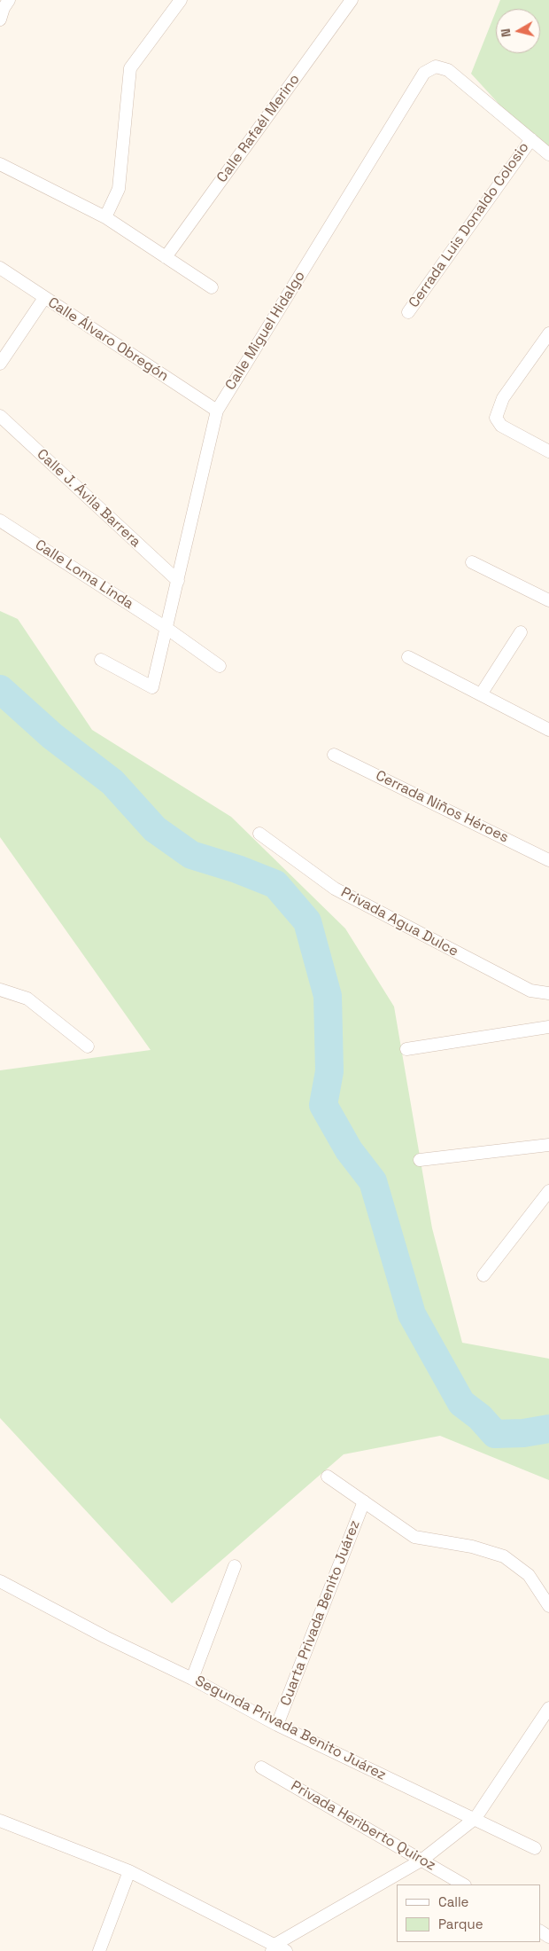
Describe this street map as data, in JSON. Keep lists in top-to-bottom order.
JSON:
{
  "streets": {
    "street": [
      "Calle Rafaél Merino",
      "Cerrada Luis Donaldo Colosio",
      "Calle Miguel Hidalgo",
      "Calle Álvaro Obregón",
      "Calle J. Ávila Barrera",
      "Calle Loma Linda",
      "Cerrada Niños Héroes",
      "Privada Agua Dulce",
      "Cuarta Privada Benito Juárez",
      "Segunda Privada Benito Juárez",
      "Privada Heriberto Quiroz"
    ]
  },
  "crossings": [
    ["Cerrada Luis Donaldo Colosio", "Calle Miguel Hidalgo"],
    ["Calle Miguel Hidalgo", "Calle Álvaro Obregón"],
    ["Calle Miguel Hidalgo", "Calle J. Ávila Barrera"],
    ["Calle Miguel Hidalgo", "Calle Loma Linda"],
    ["Cuarta Privada Benito Juárez", "Segunda Privada Benito Juárez"]
  ],
  "legend": ["Calle", "Parque"],
  "north": "left"
}
